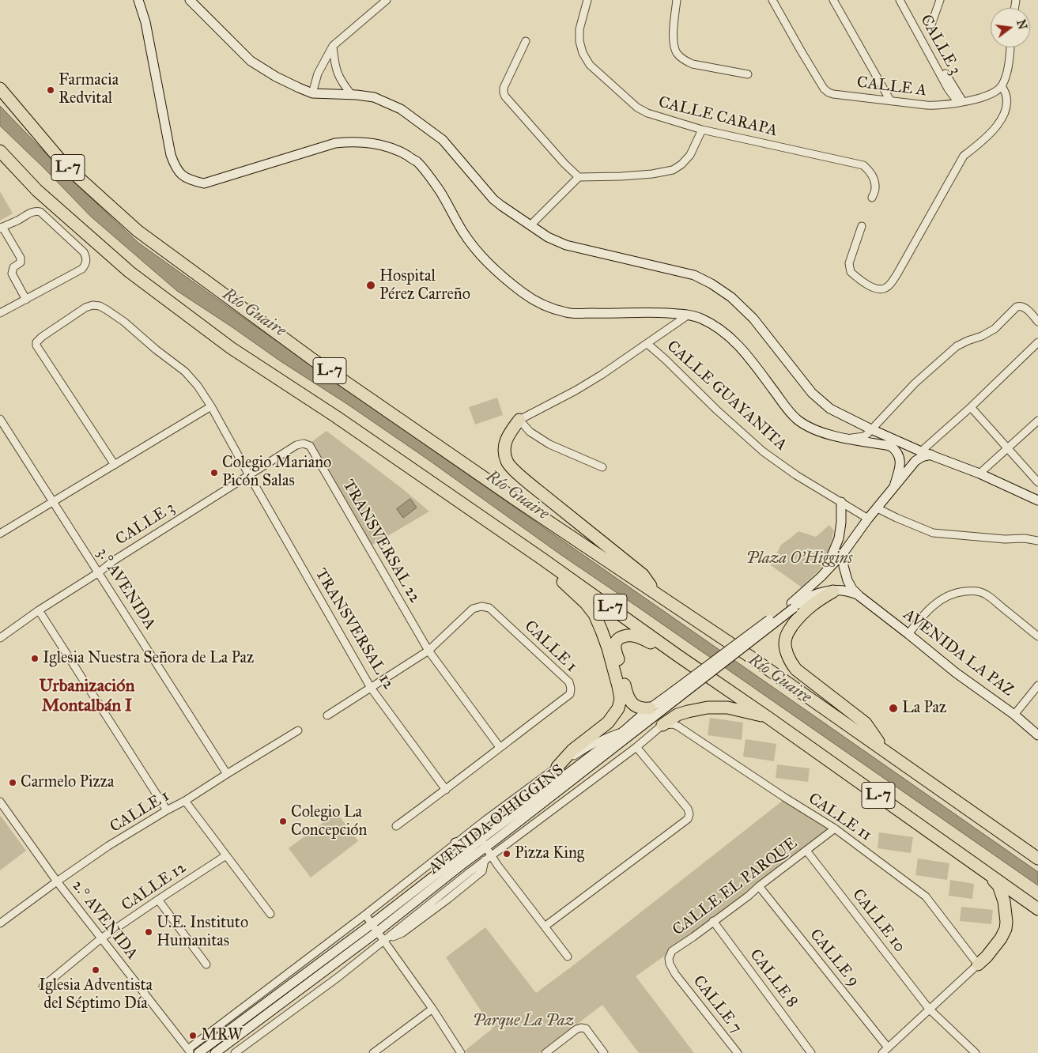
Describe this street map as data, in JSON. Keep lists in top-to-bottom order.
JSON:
{
  "streets": {
    "highway": ["L-7"],
    "main road": ["AVENIDA LA PAZ", "AVENIDA O'HIGGINS"],
    "street": [
      "CALLE 3",
      "CALLE A",
      "CALLE CARAPA",
      "CALLE GUAYANITA",
      "TRANSVERSAL 22",
      "3.° AVENIDA",
      "TRANSVERSAL 12",
      "CALLE 1",
      "CALLE 11",
      "CALLE 12",
      "CALLE EL PARQUE",
      "2.° AVENIDA",
      "CALLE 10",
      "CALLE 9",
      "CALLE 8",
      "CALLE 7"
    ]
  },
  "crossings": [
    ["CALLE 3", "CALLE A"],
    ["CALLE 3", "TRANSVERSAL 22"],
    ["CALLE 3", "3.° AVENIDA"],
    ["CALLE 3", "TRANSVERSAL 12"],
    ["CALLE GUAYANITA", "AVENIDA O'HIGGINS"],
    ["TRANSVERSAL 22", "CALLE 1"],
    ["3.° AVENIDA", "CALLE 1"],
    ["TRANSVERSAL 12", "CALLE 1"],
    ["CALLE 1", "2.° AVENIDA"],
    ["AVENIDA LA PAZ", "AVENIDA O'HIGGINS"],
    ["CALLE 11", "AVENIDA O'HIGGINS"],
    ["CALLE 11", "CALLE EL PARQUE"],
    ["AVENIDA O'HIGGINS", "2.° AVENIDA"],
    ["CALLE 12", "2.° AVENIDA"],
    ["CALLE EL PARQUE", "CALLE 10"],
    ["CALLE EL PARQUE", "CALLE 9"],
    ["CALLE EL PARQUE", "CALLE 8"],
    ["CALLE EL PARQUE", "CALLE 7"]
  ],
  "districts": ["Urbanización Montalbán I"],
  "water": ["Río Guaire"],
  "parks": ["Plaza O'Higgins", "Parque La Paz"],
  "places": [
    "Farmacia Redvital",
    "Hospital Pérez Carreño",
    "Colegio Mariano Picón Salas",
    "Iglesia Nuestra Señora de La Paz",
    "La Paz",
    "Carmelo Pizza",
    "Colegio La Concepción",
    "Pizza King",
    "U.E. Instituto Humanitas",
    "Iglesia Adventista del Séptimo Día",
    "MRW"
  ],
  "north": "right"
}
